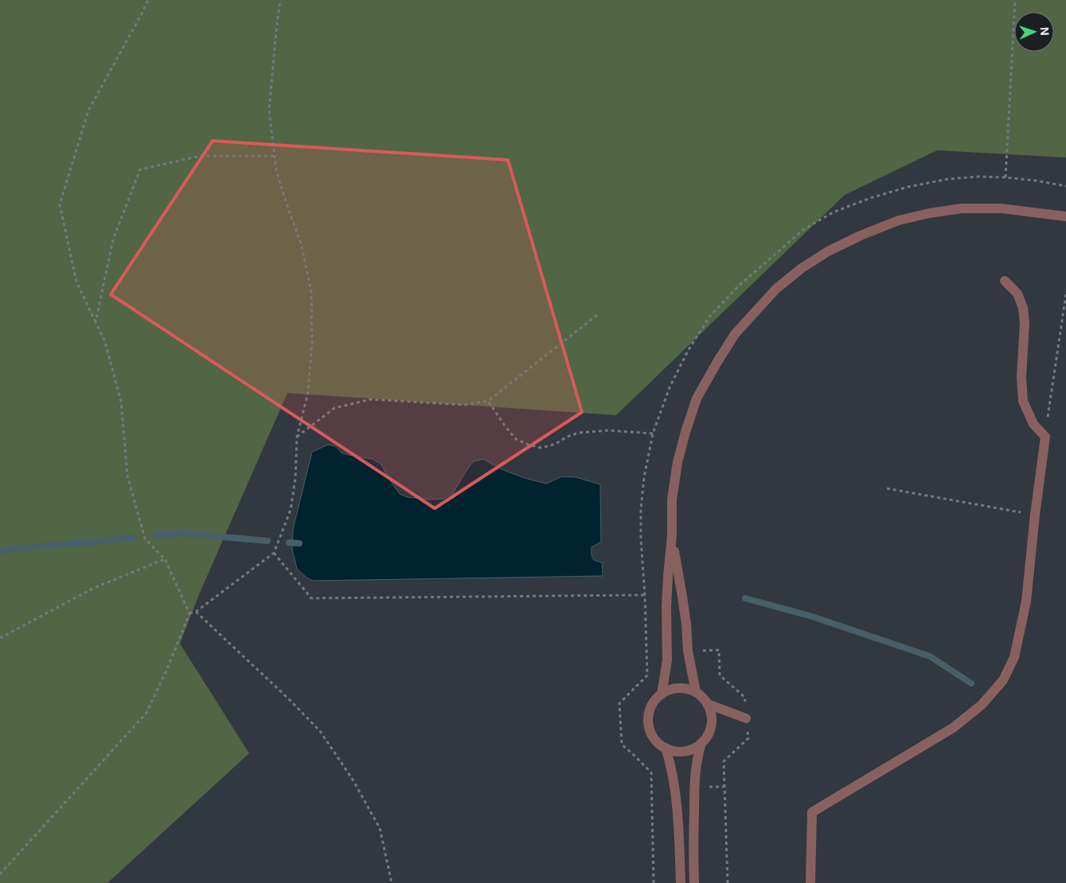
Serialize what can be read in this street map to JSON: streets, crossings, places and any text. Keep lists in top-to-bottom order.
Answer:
{
  "north": "right"
}
